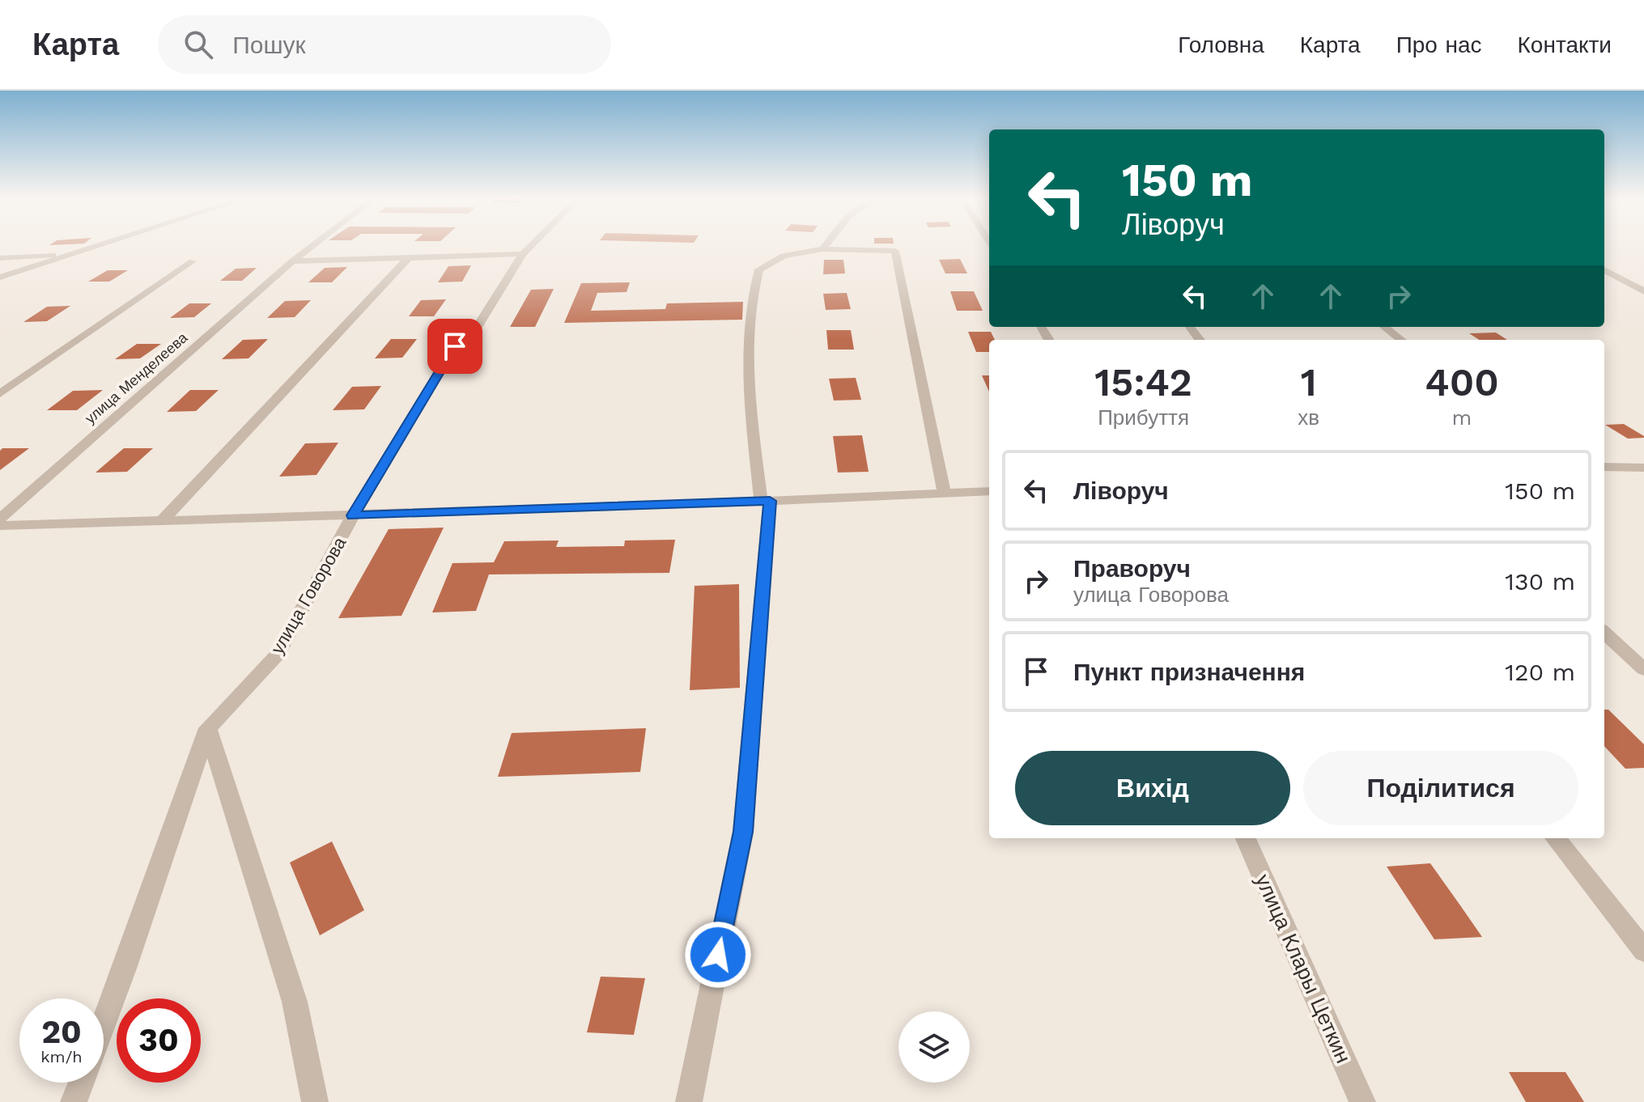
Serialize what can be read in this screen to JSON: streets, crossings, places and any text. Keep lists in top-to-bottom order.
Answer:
{
  "streets": {
    "street": ["улица Менделеева", "улица Говорова", "улица Клары Цеткин"]
  },
  "page": {
    "header": "Карта",
    "search": "Пошук",
    "nav": [
      "Головна",
      "Карта",
      "Про нас",
      "Контакти"
    ],
    "turn": ["150 m", "Ліворуч"],
    "eta": [
      "15:42",
      "Прибуття",
      "1",
      "хв",
      "400",
      "m"
    ],
    "list": [
      {
        "name": "Ліворуч",
        "value": "150 m"
      },
      {
        "name": "Праворуч",
        "note": "улица Говорова",
        "value": "130 m"
      },
      {
        "name": "Пункт призначення",
        "value": "120 m"
      }
    ],
    "buttons": ["Вихід", "Поділитися"],
    "speed": "20 km/h",
    "limit": "30"
  }
}
